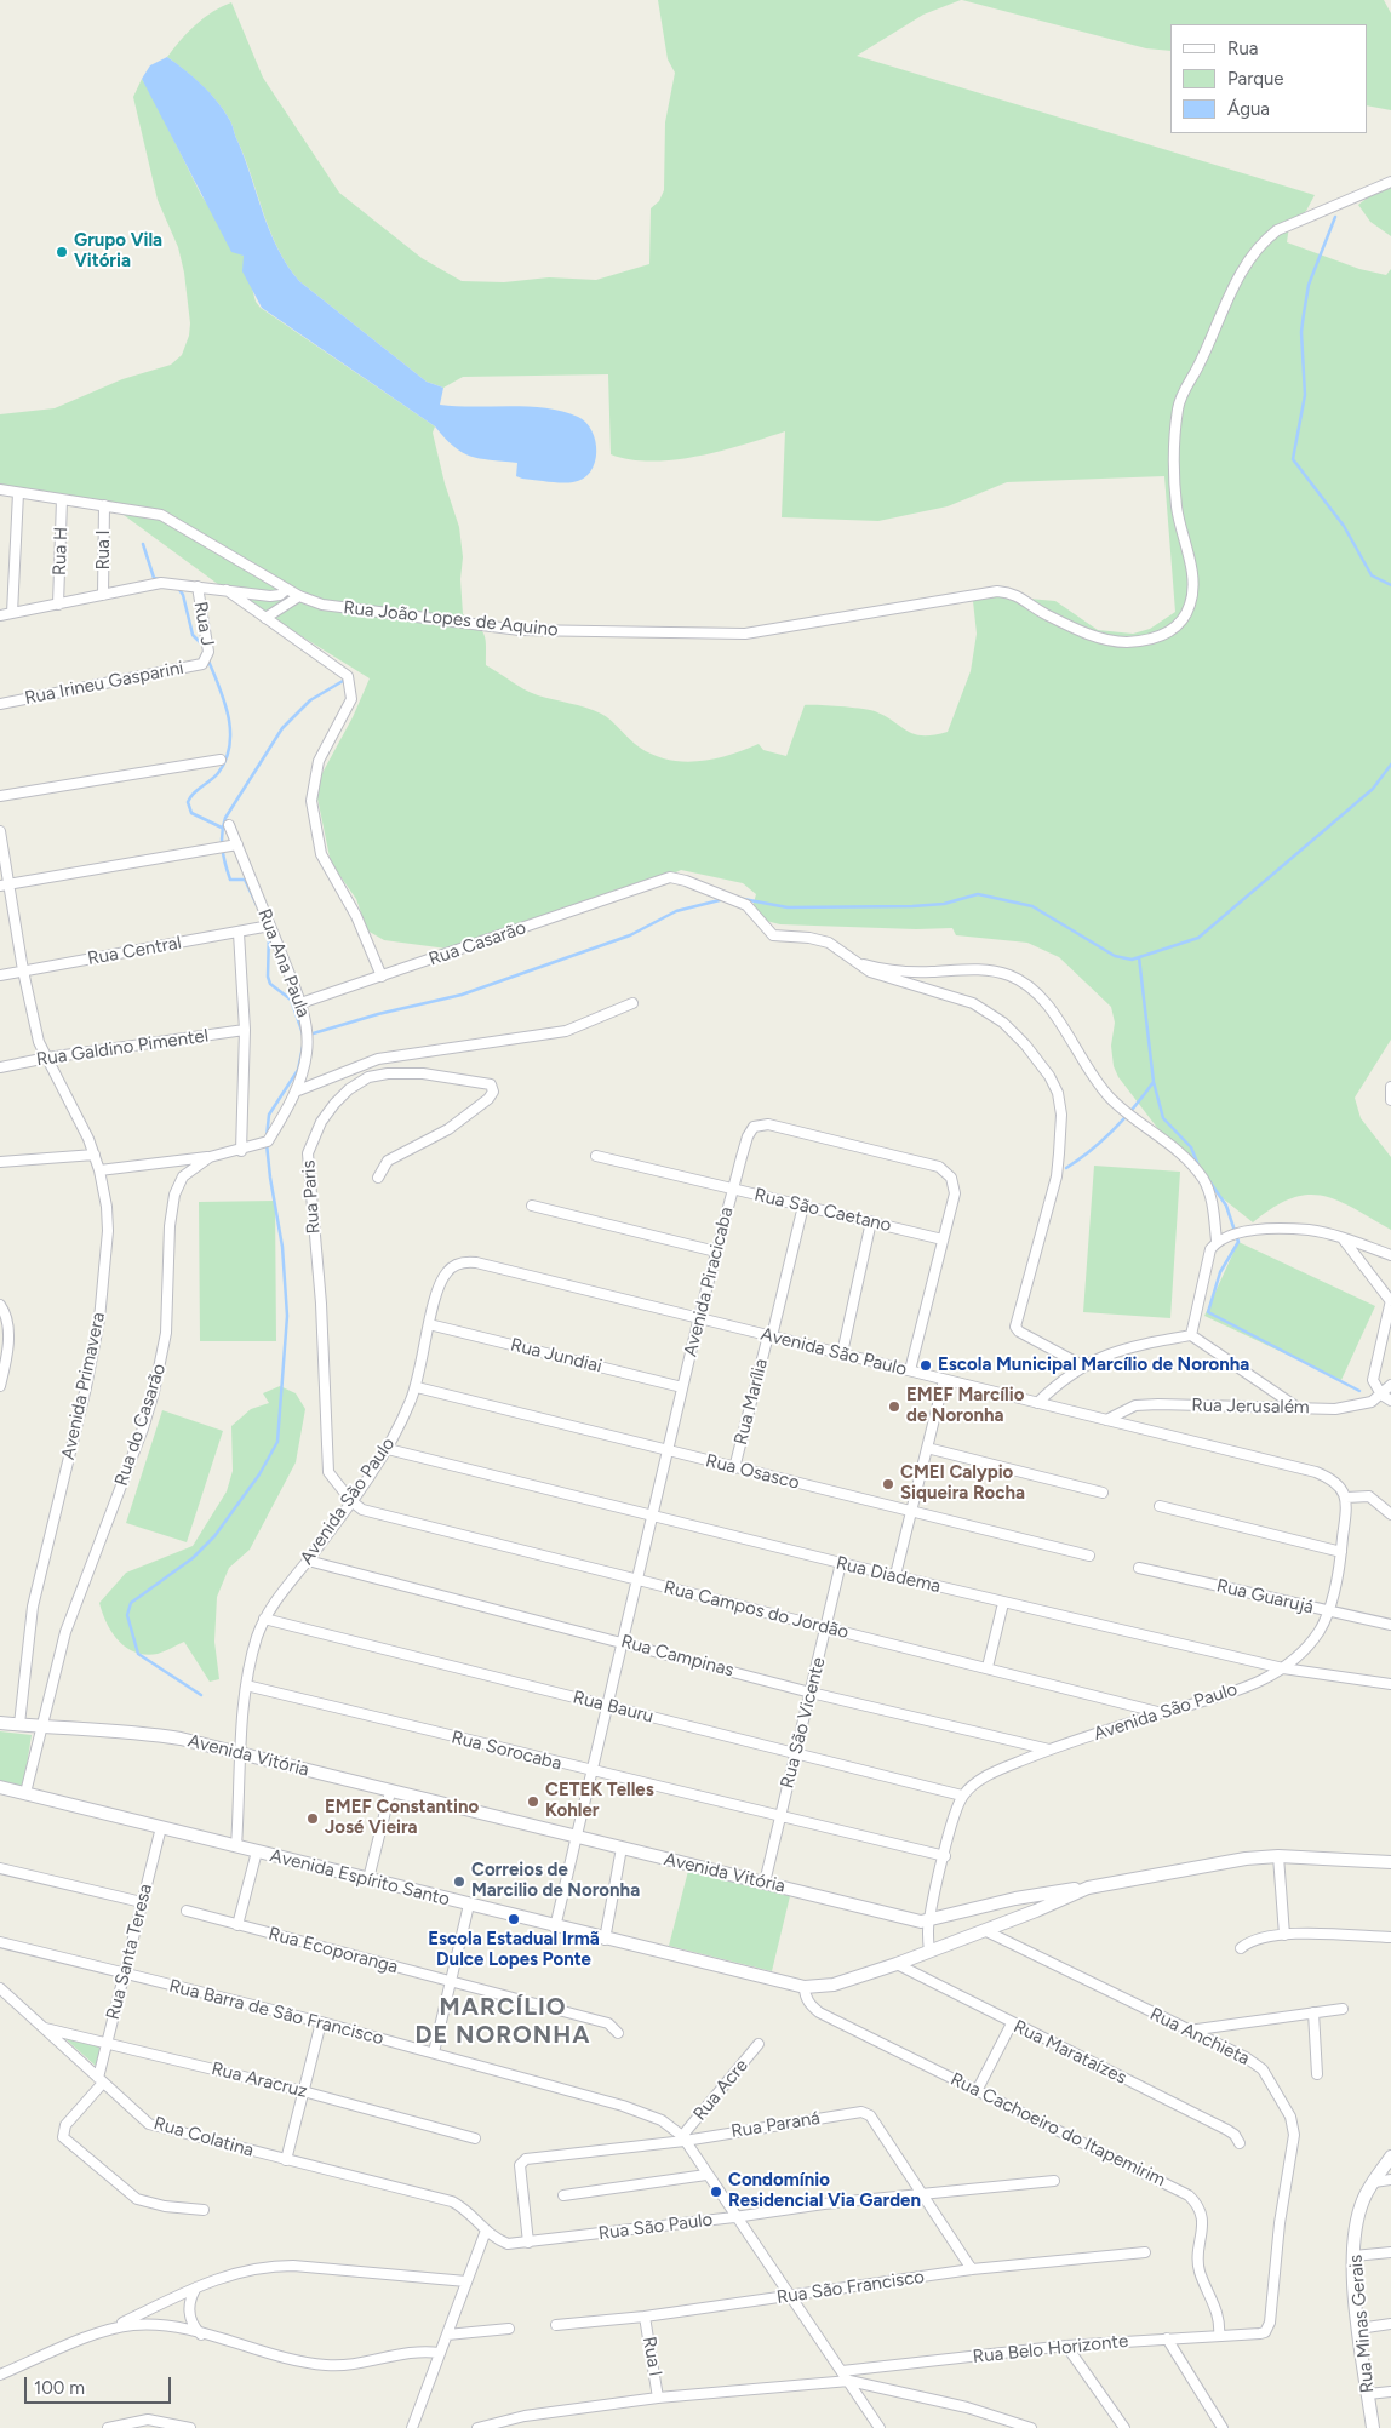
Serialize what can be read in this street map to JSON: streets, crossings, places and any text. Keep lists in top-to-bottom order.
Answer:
{
  "streets": {
    "street": [
      "Rua I",
      "Rua H",
      "Rua João Lopes de Aquino",
      "Rua J",
      "Rua Irineu Gasparini",
      "Rua Casarão",
      "Rua Central",
      "Rua Ana Paula",
      "Rua Galdino Pimentel",
      "Rua Paris",
      "Rua São Caetano",
      "Avenida Piracicaba",
      "Avenida São Paulo",
      "Rua Jundiai",
      "Avenida Primavera",
      "Rua Marília",
      "Rua Jerusalém",
      "Rua do Casarão",
      "Rua Osasco",
      "Rua Diadema",
      "Rua Guarujá",
      "Rua Campos do Jordão",
      "Rua Campinas",
      "Rua Bauru",
      "Rua São Vicente",
      "Rua Sorocaba",
      "Avenida Vitória",
      "Avenida Espírito Santo",
      "Rua Ecoporanga",
      "Rua Santa Teresa",
      "Rua Barra de São Francisco",
      "Rua Anchieta",
      "Rua Marataízes",
      "Rua Aracruz",
      "Rua Acre",
      "Rua Paraná",
      "Rua Cachoeiro do Itapemirim",
      "Rua Colatina",
      "Rua São Paulo",
      "Rua São Francisco",
      "Rua Minas Gerais",
      "Rua Belo Horizonte"
    ]
  },
  "crossings": [
    ["Rua I", "Rua João Lopes de Aquino"],
    ["Rua I", "Rua São Francisco"],
    ["Rua H", "Rua João Lopes de Aquino"],
    ["Rua J", "Rua Irineu Gasparini"],
    ["Rua Casarão", "Rua Ana Paula"],
    ["Rua Central", "Rua Ana Paula"],
    ["Rua Central", "Avenida Primavera"],
    ["Rua Ana Paula", "Rua do Casarão"],
    ["Rua Galdino Pimentel", "Avenida Primavera"],
    ["Rua Paris", "Avenida São Paulo"],
    ["Rua Paris", "Rua Campos do Jordão"],
    ["Rua São Caetano", "Avenida Piracicaba"],
    ["Rua São Caetano", "Rua Marília"],
    ["Avenida Piracicaba", "Avenida São Paulo"],
    ["Avenida Piracicaba", "Rua Jundiai"],
    ["Avenida Piracicaba", "Rua Osasco"],
    ["Avenida Piracicaba", "Rua Diadema"],
    ["Avenida Piracicaba", "Rua Campos do Jordão"],
    ["Avenida Piracicaba", "Rua Campinas"],
    ["Avenida Piracicaba", "Rua Bauru"],
    ["Avenida Piracicaba", "Rua Sorocaba"],
    ["Avenida Piracicaba", "Avenida Vitória"],
    ["Avenida Piracicaba", "Avenida Espírito Santo"],
    ["Avenida São Paulo", "Rua Jundiai"],
    ["Avenida São Paulo", "Rua Marília"],
    ["Avenida São Paulo", "Rua Jerusalém"],
    ["Avenida São Paulo", "Rua Osasco"],
    ["Avenida São Paulo", "Rua Diadema"],
    ["Avenida São Paulo", "Rua Guarujá"],
    ["Avenida São Paulo", "Rua Campos do Jordão"],
    ["Avenida São Paulo", "Rua Campinas"],
    ["Avenida São Paulo", "Rua Bauru"],
    ["Avenida São Paulo", "Rua Sorocaba"],
    ["Avenida São Paulo", "Avenida Vitória"],
    ["Avenida São Paulo", "Avenida Espírito Santo"],
    ["Avenida Primavera", "Avenida Vitória"],
    ["Rua Marília", "Rua Osasco"],
    ["Rua do Casarão", "Avenida Vitória"],
    ["Rua Diadema", "Rua São Vicente"],
    ["Rua Campos do Jordão", "Rua São Vicente"],
    ["Rua Campinas", "Rua São Vicente"],
    ["Rua Bauru", "Rua São Vicente"],
    ["Rua São Vicente", "Rua Sorocaba"],
    ["Rua São Vicente", "Avenida Vitória"],
    ["Avenida Vitória", "Avenida Espírito Santo"],
    ["Avenida Espírito Santo", "Rua Santa Teresa"],
    ["Avenida Espírito Santo", "Rua Anchieta"],
    ["Avenida Espírito Santo", "Rua Marataízes"],
    ["Avenida Espírito Santo", "Rua Cachoeiro do Itapemirim"],
    ["Rua Santa Teresa", "Rua Barra de São Francisco"],
    ["Rua Santa Teresa", "Rua Aracruz"],
    ["Rua Santa Teresa", "Rua Colatina"],
    ["Rua Barra de São Francisco", "Rua Acre"],
    ["Rua Barra de São Francisco", "Rua Paraná"],
    ["Rua Anchieta", "Rua Belo Horizonte"],
    ["Rua Aracruz", "Rua Colatina"],
    ["Rua Acre", "Rua Paraná"],
    ["Rua Paraná", "Rua São Paulo"],
    ["Rua Cachoeiro do Itapemirim", "Rua Belo Horizonte"],
    ["Rua Colatina", "Rua São Paulo"]
  ],
  "districts": ["MARCÍLIO DE NORONHA"],
  "places": [
    "Grupo Vila Vitória",
    "Escola Municipal Marcílio de Noronha",
    "EMEF Marcílio de Noronha",
    "CMEI Calypio Siqueira Rocha",
    "CETEK Telles Kohler",
    "EMEF Constantino José Vieira",
    "Correios de Marcilio de Noronha",
    "Escola Estadual Irmã Dulce Lopes Ponte",
    "Condomínio Residencial Via Garden"
  ],
  "legend": ["Rua", "Parque", "Água"],
  "scale_bar": "100 m"
}
